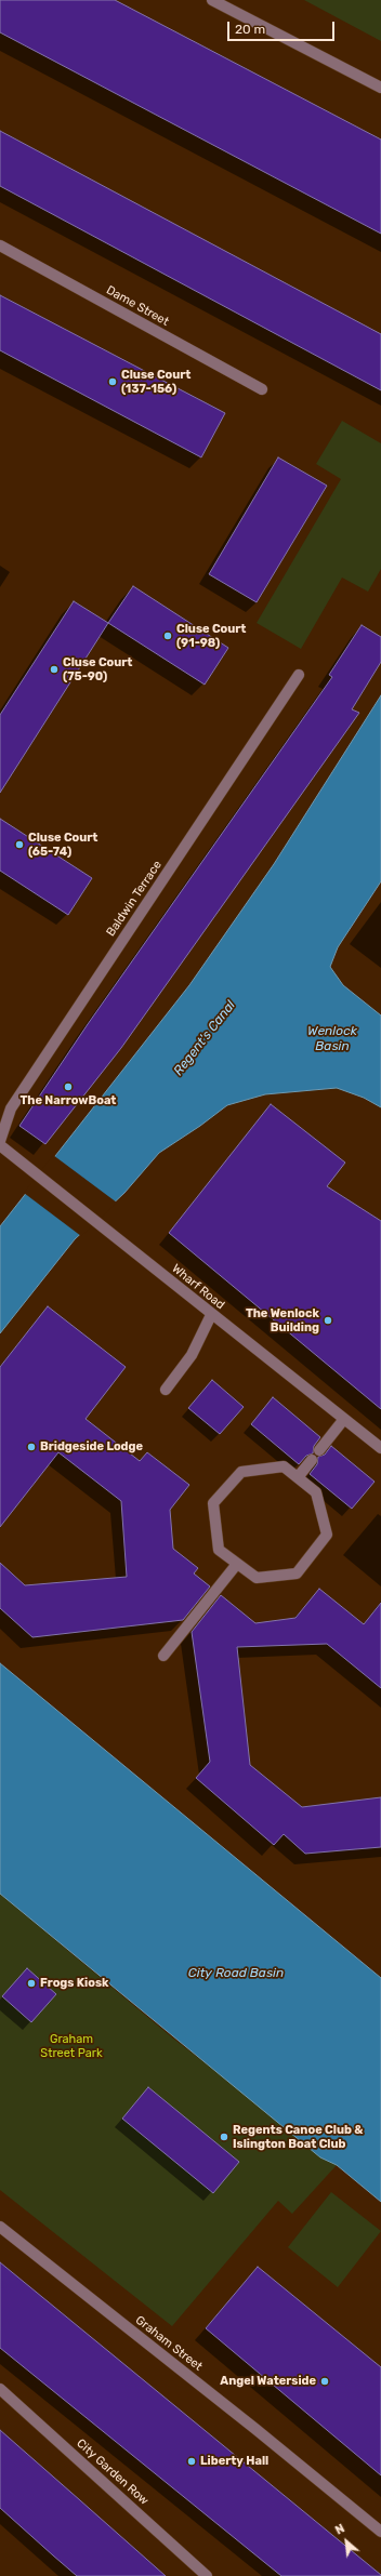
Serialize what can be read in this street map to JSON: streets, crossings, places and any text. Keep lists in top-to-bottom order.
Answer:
{
  "streets": {
    "street": [
      "Dame Street",
      "Baldwin Terrace",
      "Wharf Road",
      "Graham Street",
      "City Garden Row"
    ]
  },
  "water": ["Wenlock Basin", "Regent's Canal", "City Road Basin"],
  "parks": ["Graham Street Park"],
  "places": [
    "Cluse Court (137-156)",
    "Cluse Court (91-98)",
    "Cluse Court (75-90)",
    "Cluse Court (65-74)",
    "The NarrowBoat",
    "The Wenlock Building",
    "Bridgeside Lodge",
    "Frogs Kiosk",
    "Regents Canoe Club & Islington Boat Club",
    "Angel Waterside",
    "Liberty Hall"
  ],
  "scale_bar": "20 m",
  "north": "top left"
}
